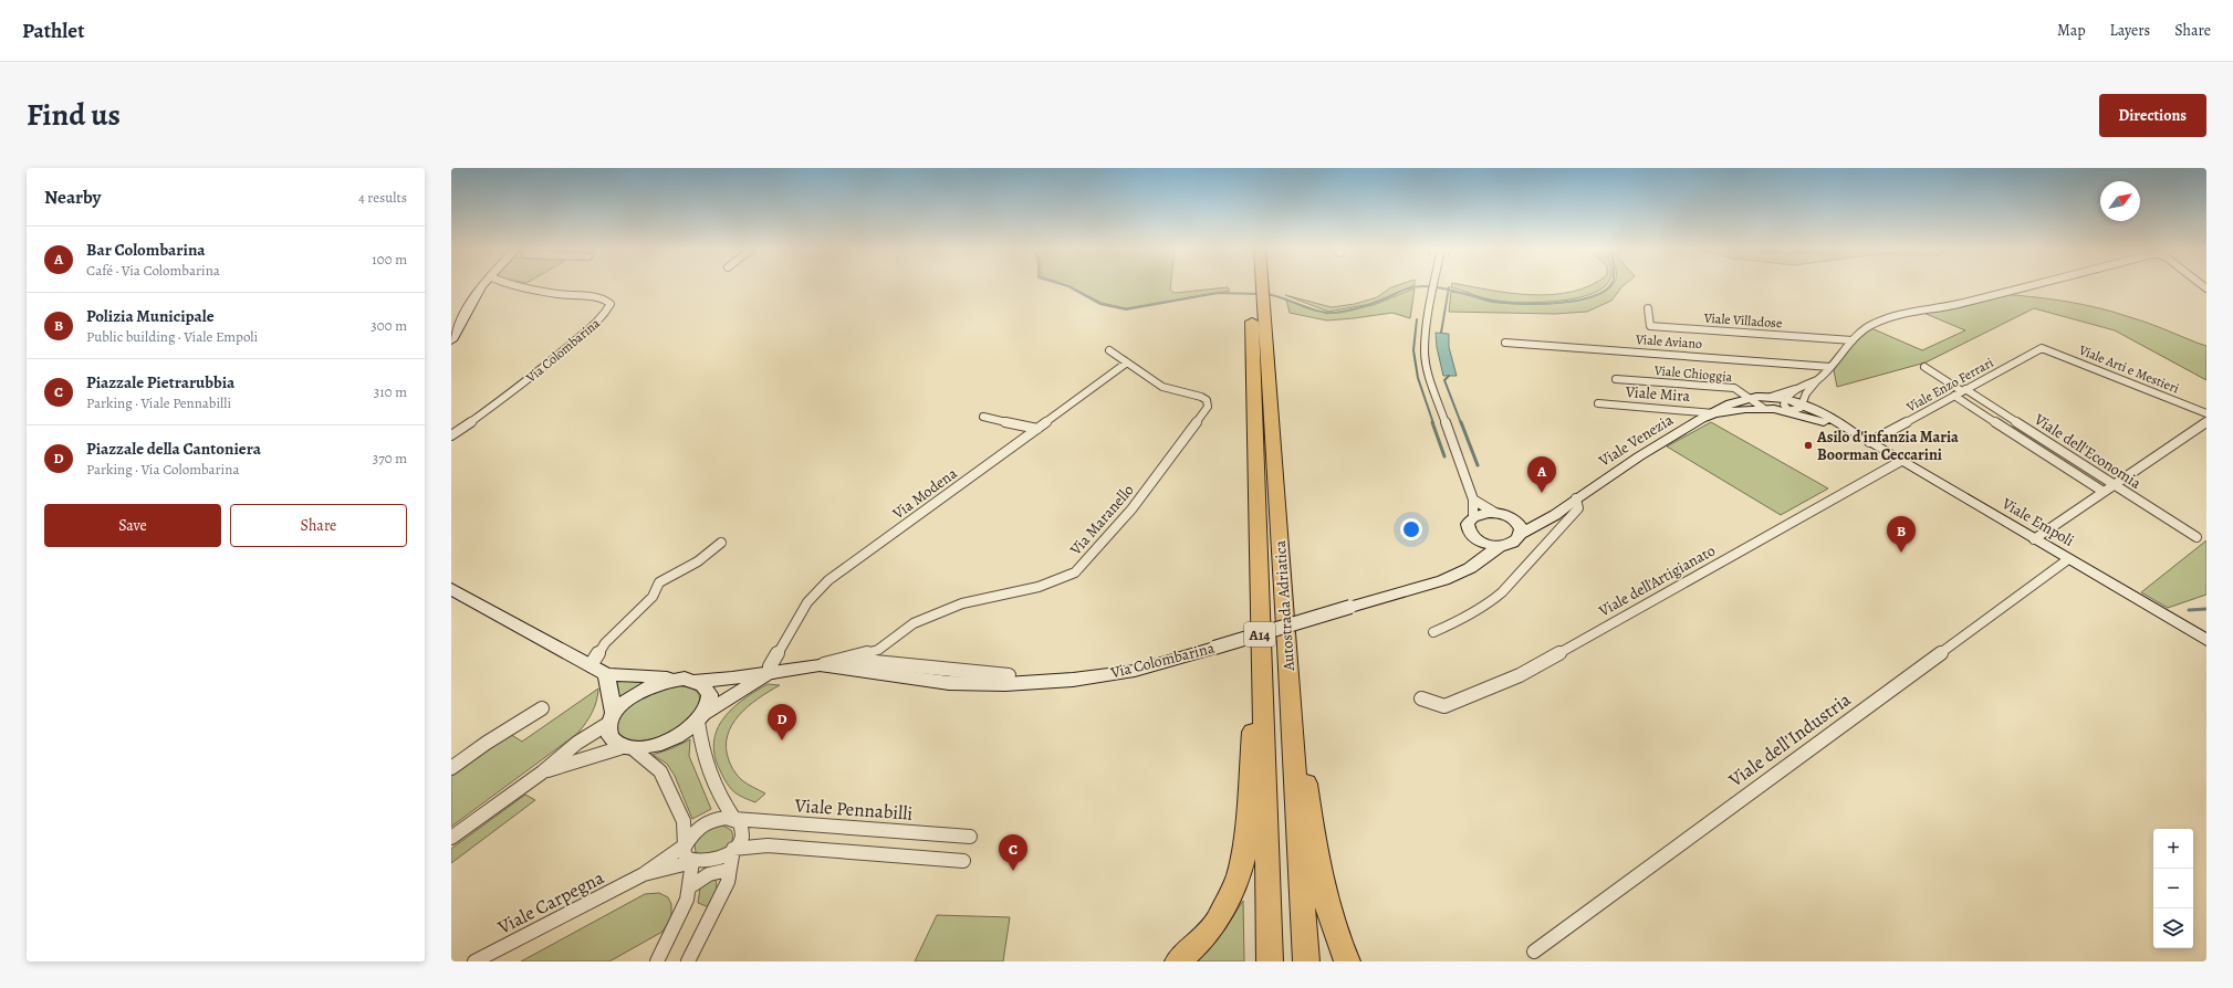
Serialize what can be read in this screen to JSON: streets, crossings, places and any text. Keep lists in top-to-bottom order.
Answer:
{
  "streets": {
    "highway": ["Autostrada Adriatica", "A14"],
    "street": [
      "Viale Villadose",
      "Viale Aviano",
      "Via Colombarina",
      "Viale Arti e Mestieri",
      "Viale Chioggia",
      "Viale Enzo Ferrari",
      "Viale Mira",
      "Viale Venezia",
      "Viale dell'Economia",
      "Via Modena",
      "Via Maranello",
      "Viale Empoli",
      "Viale dell'Artigianato",
      "Viale dell'Industria",
      "Viale Pennabilli",
      "Viale Carpegna"
    ]
  },
  "crossings": [
    ["Viale Villadose", "Viale Venezia"],
    ["Viale Aviano", "Viale Venezia"],
    ["Via Colombarina", "Via Modena"],
    ["Via Colombarina", "Via Maranello"],
    ["Viale Arti e Mestieri", "Viale Enzo Ferrari"],
    ["Viale Chioggia", "Viale Venezia"],
    ["Viale Enzo Ferrari", "Viale dell'Economia"],
    ["Viale Enzo Ferrari", "Viale Empoli"],
    ["Viale Mira", "Viale Venezia"],
    ["Viale Venezia", "Viale Empoli"],
    ["Via Modena", "Via Maranello"],
    ["Viale Empoli", "Viale dell'Artigianato"],
    ["Viale Empoli", "Viale dell'Industria"],
    ["Viale Pennabilli", "Viale Carpegna"]
  ],
  "places": ["Asilo d'infanzia Maria Boorman Ceccarini"],
  "north": "top right",
  "page": {
    "header": "Pathlet",
    "nav": ["Map", "Layers", "Share"],
    "title": "Find us",
    "buttons": [
      "Directions",
      ["Save", "Share"]
    ],
    "heading": ["Nearby", "4 results"],
    "list": [
      {
        "mark": "A",
        "name": "Bar Colombarina",
        "note": "Café · Via Colombarina",
        "value": "100 m"
      },
      {
        "mark": "B",
        "name": "Polizia Municipale",
        "note": "Public building · Viale Empoli",
        "value": "300 m"
      },
      {
        "mark": "C",
        "name": "Piazzale Pietrarubbia",
        "note": "Parking · Viale Pennabilli",
        "value": "310 m"
      },
      {
        "mark": "D",
        "name": "Piazzale della Cantoniera",
        "note": "Parking · Via Colombarina",
        "value": "370 m"
      }
    ],
    "pins": [
      "A",
      "B",
      "D",
      "C"
    ],
    "map_buttons": ["+", "−"]
  }
}
